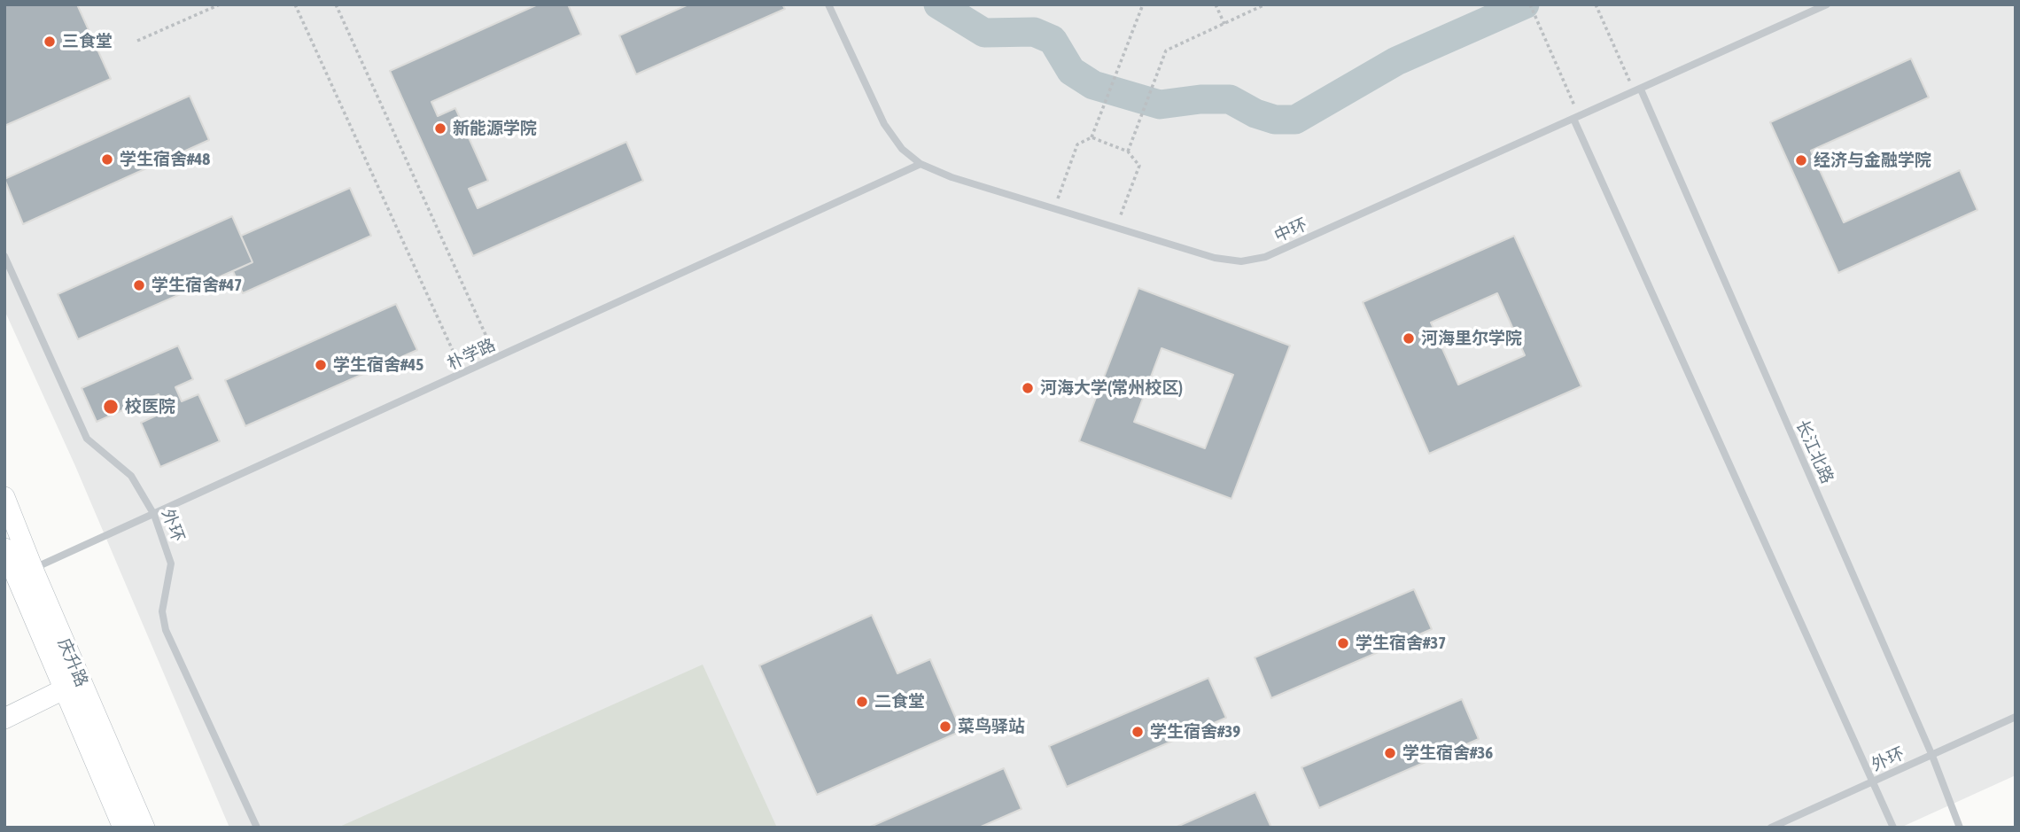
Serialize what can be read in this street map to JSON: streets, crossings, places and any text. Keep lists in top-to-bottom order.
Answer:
{
  "streets": {
    "main road": ["庆升路"],
    "lane": [
      "中环",
      "朴学路",
      "长江北路",
      "外环"
    ]
  },
  "crossings": [
    ["中环", "朴学路"],
    ["中环", "长江北路"],
    ["朴学路", "外环"],
    ["朴学路", "庆升路"],
    ["长江北路", "外环"]
  ],
  "places": [
    "三食堂",
    "新能源学院",
    "学生宿舍#48",
    "经济与金融学院",
    "学生宿舍#47",
    "河海里尔学院",
    "学生宿舍#45",
    "河海大学(常州校区)",
    "校医院",
    "学生宿舍#37",
    "二食堂",
    "菜鸟驿站",
    "学生宿舍#39",
    "学生宿舍#36"
  ]
}
